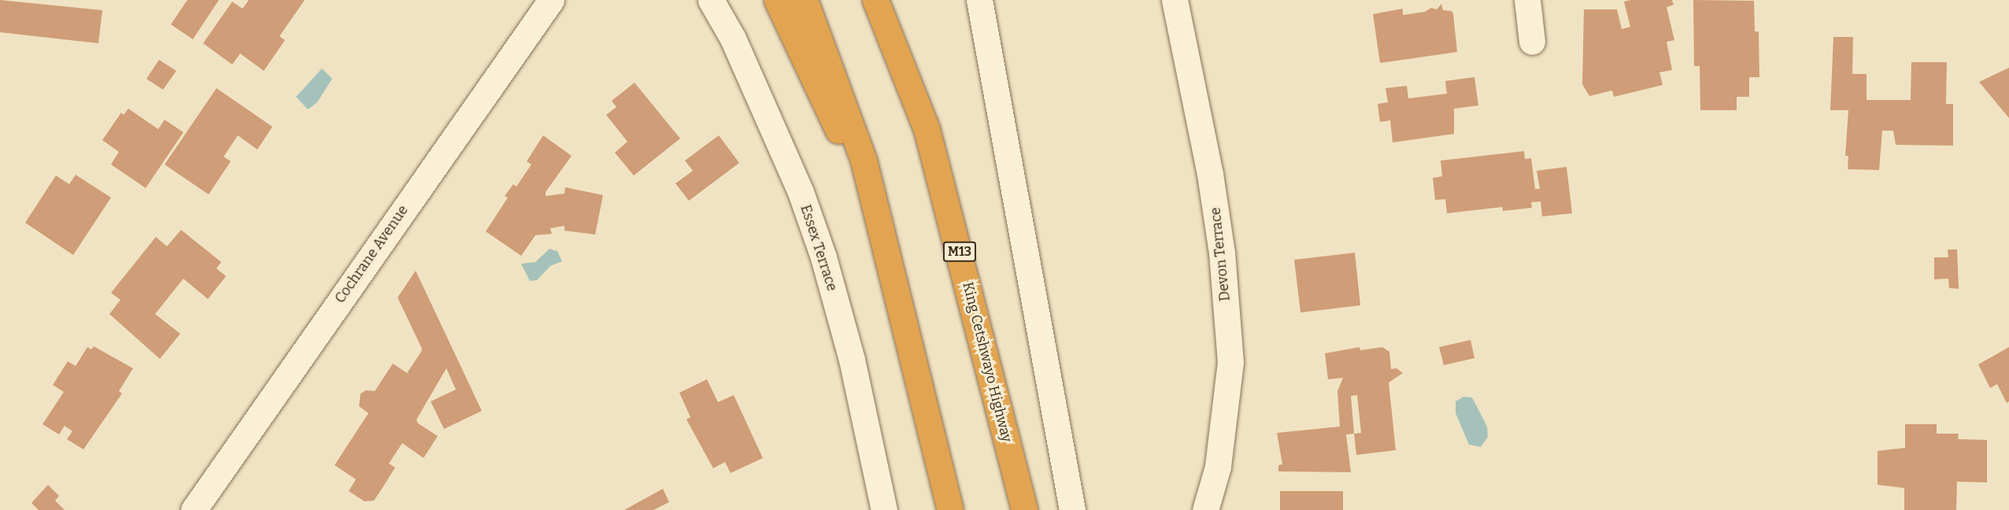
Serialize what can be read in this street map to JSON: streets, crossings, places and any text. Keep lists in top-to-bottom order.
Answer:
{
  "streets": {
    "highway": ["M13", "King Cetshwayo Highway"],
    "street": ["Essex Terrace", "Cochrane Avenue", "Devon Terrace"]
  }
}
